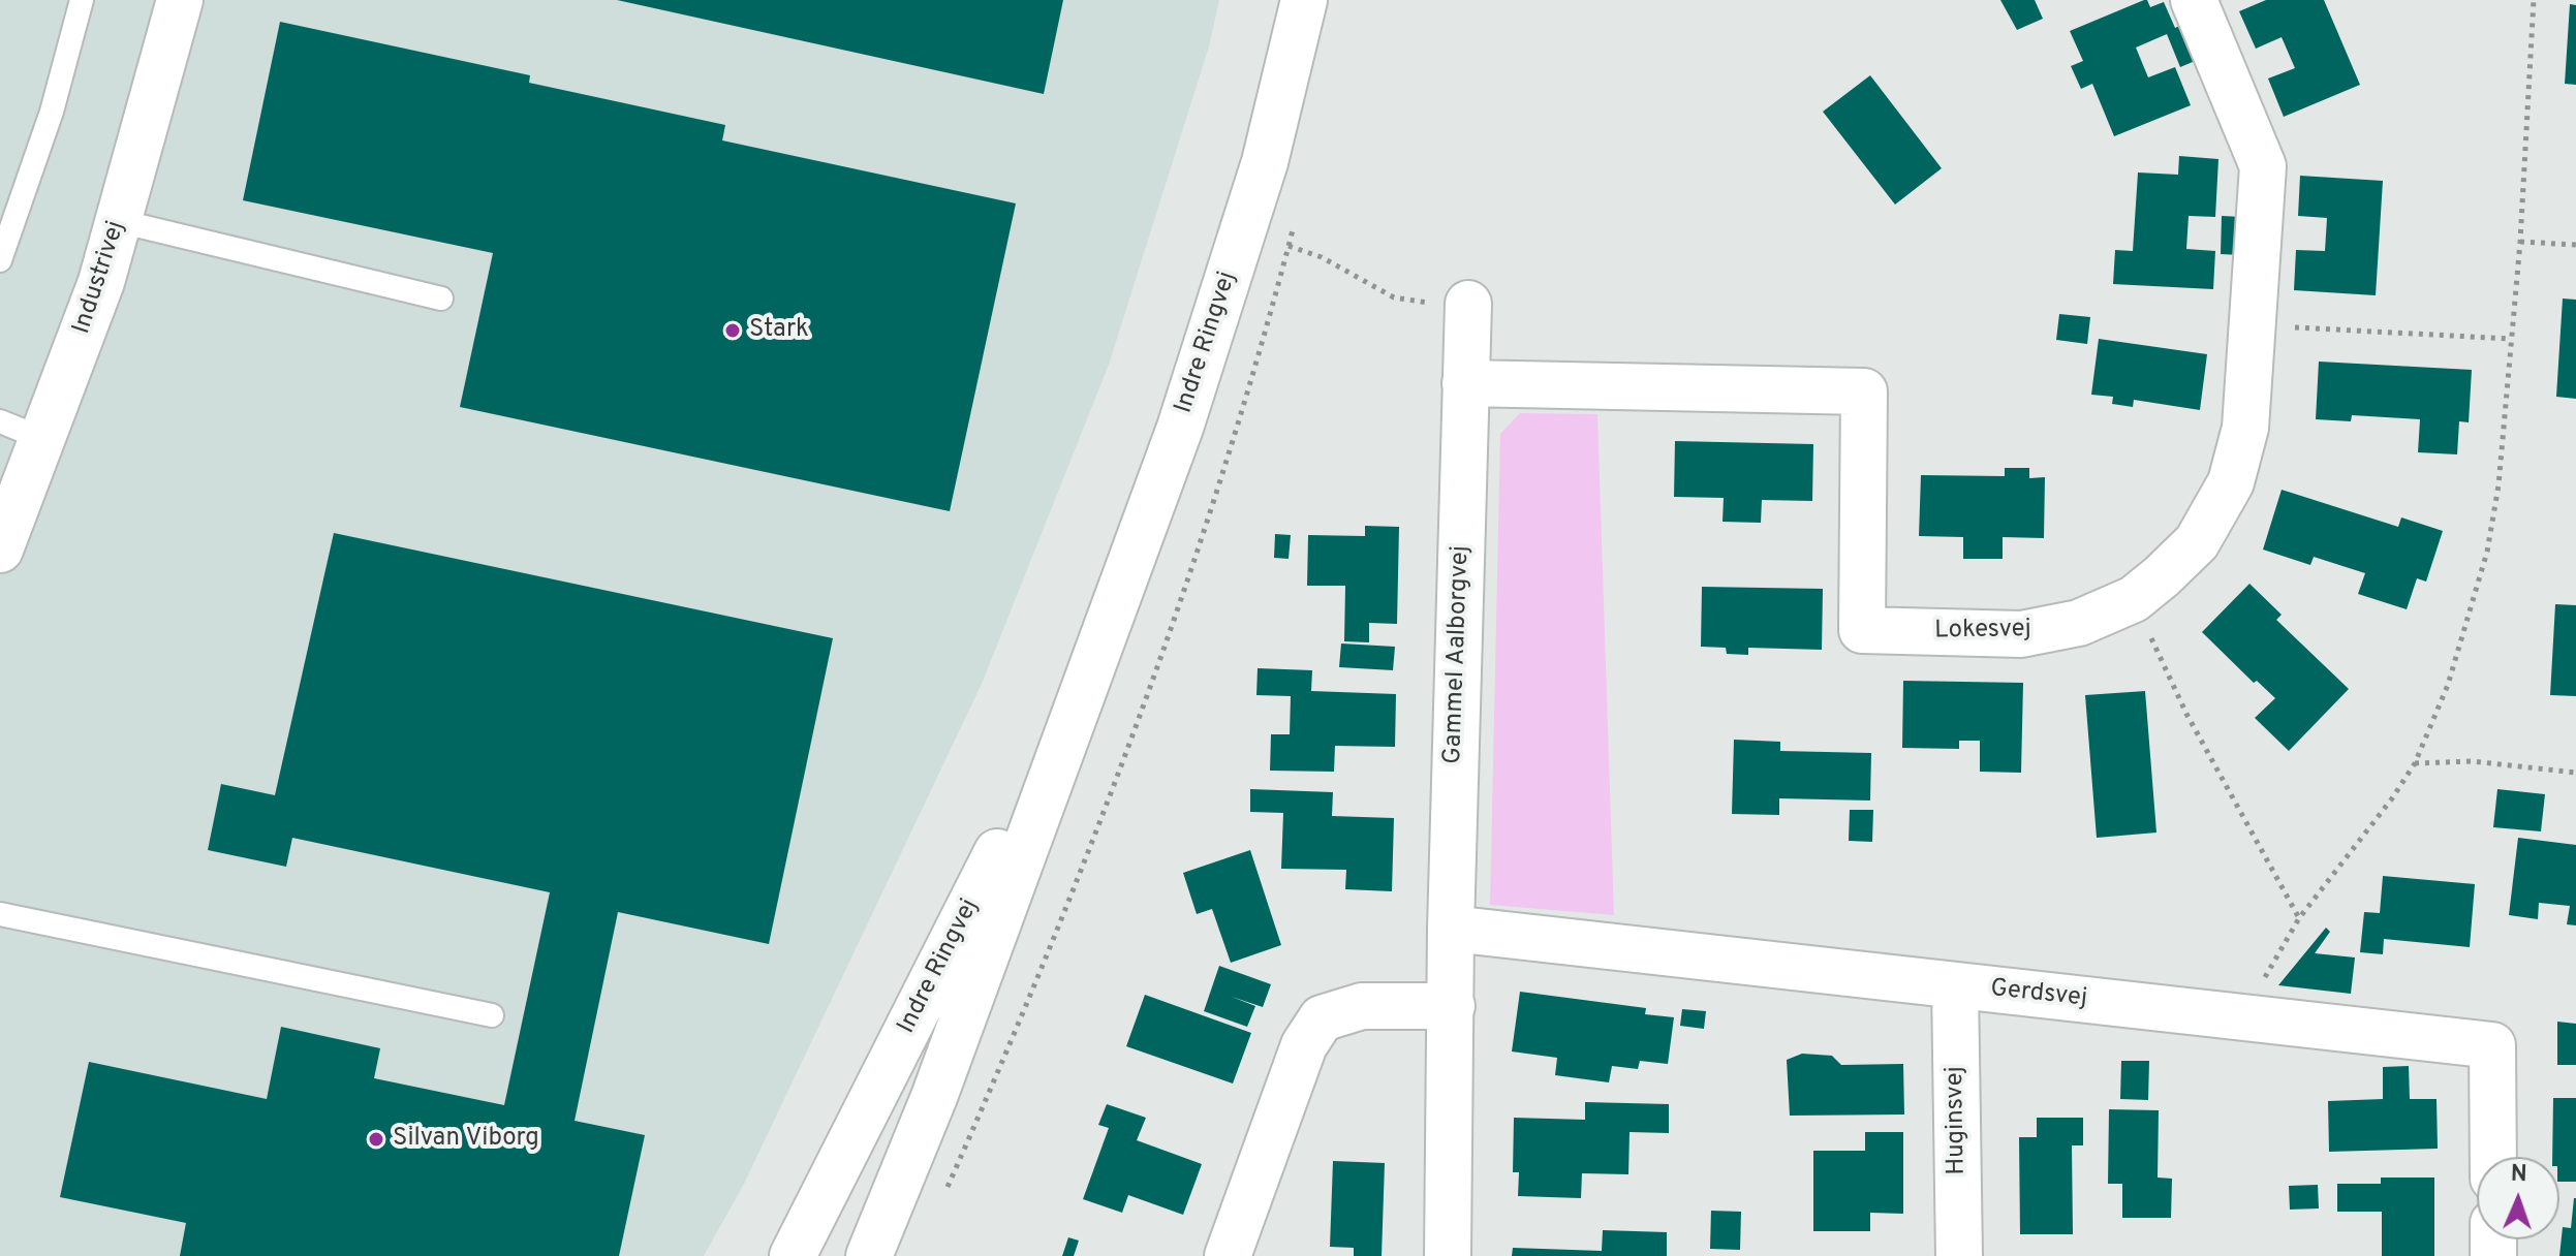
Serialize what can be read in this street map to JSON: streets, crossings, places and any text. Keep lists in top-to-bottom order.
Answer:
{
  "streets": {
    "street": [
      "Industrivej",
      "Indre Ringvej",
      "Lokesvej",
      "Gammel Aalborgvej",
      "Gerdsvej",
      "Huginsvej"
    ]
  },
  "crossings": [
    ["Lokesvej", "Gammel Aalborgvej"],
    ["Gammel Aalborgvej", "Gerdsvej"],
    ["Gerdsvej", "Huginsvej"]
  ],
  "places": ["Stark", "Silvan Viborg"],
  "north": "top"
}
